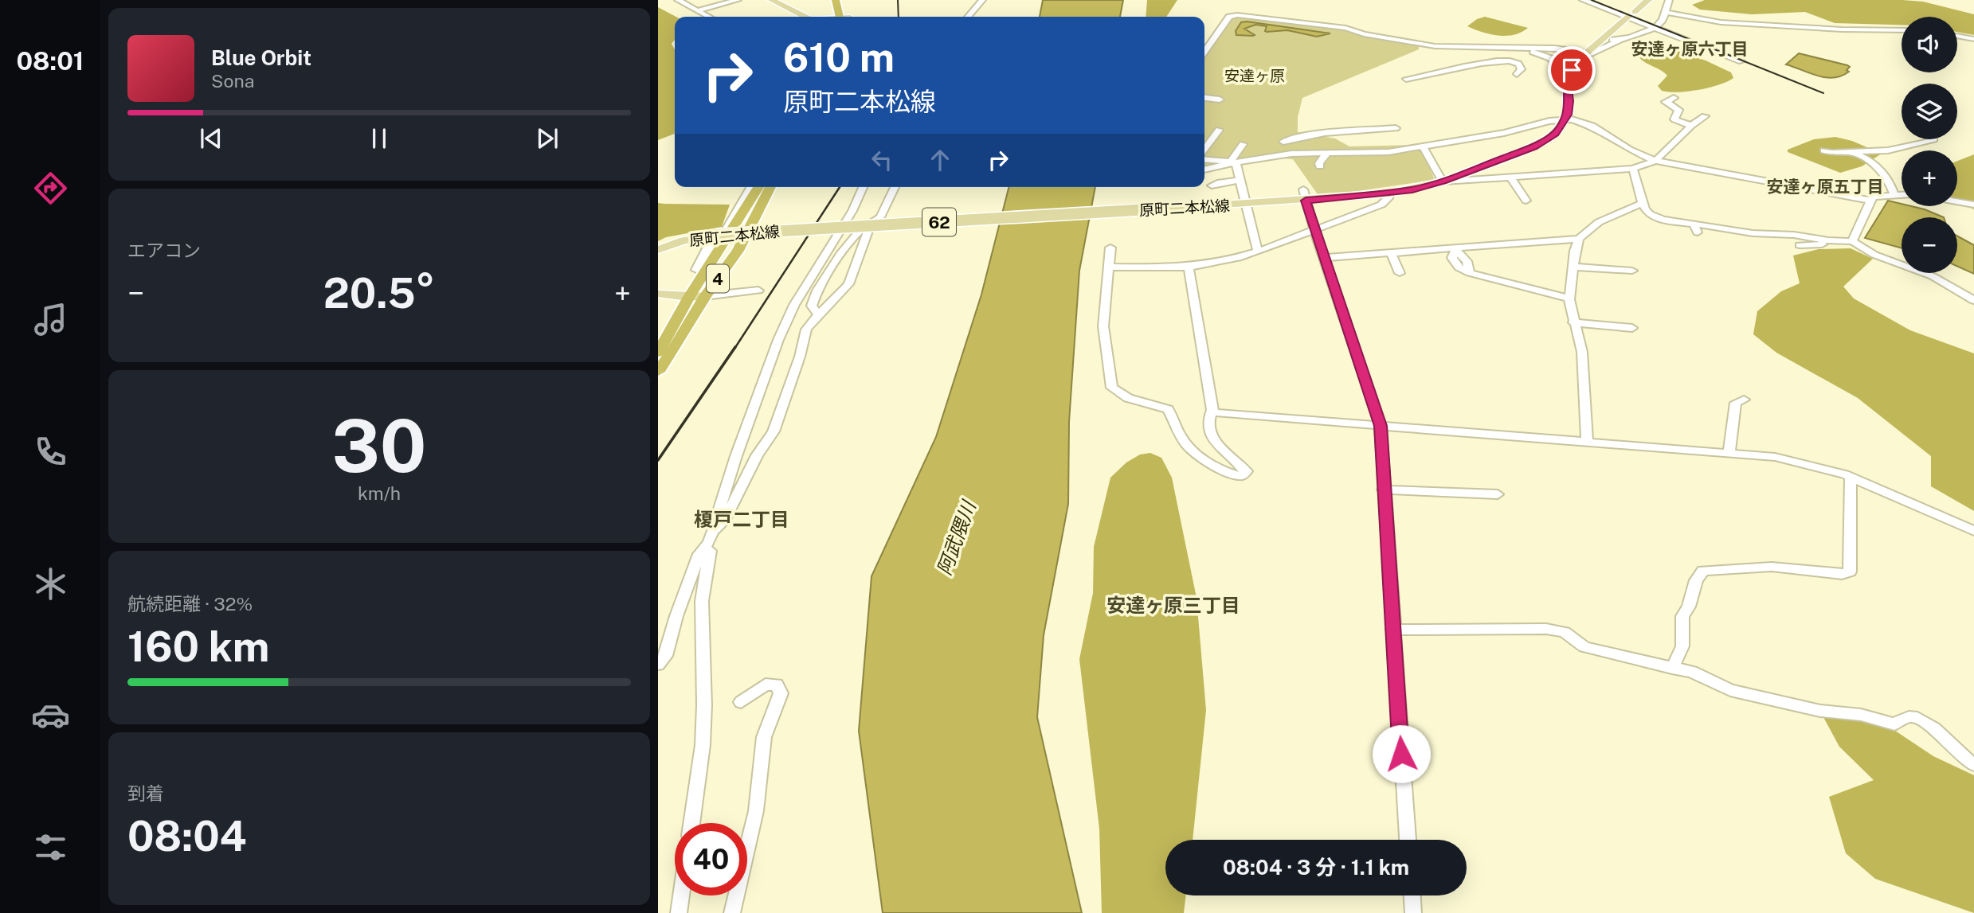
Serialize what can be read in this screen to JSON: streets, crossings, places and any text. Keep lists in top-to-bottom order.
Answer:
{
  "streets": {
    "highway": ["4"],
    "main road": ["原町二本松線", "62"]
  },
  "districts": [
    "安達ヶ原六丁目",
    "安達ヶ原五丁目",
    "榎戸二丁目",
    "安達ヶ原三丁目"
  ],
  "water": ["阿武隈川"],
  "parks": ["安達ヶ原"],
  "page": {
    "tabs": "08:01",
    "map_buttons": ["+", "−"],
    "turn": ["610 m", "原町二本松線"],
    "song": ["Blue Orbit", "Sona"],
    "tile": [
      "エアコン",
      ["30", "km/h"],
      ["航続距離 · 32%", "160 km"],
      ["到着", "08:04"]
    ],
    "heat": ["−", "20.5°", "+"],
    "limit": "40",
    "trip": "08:04 · 3 分 · 1.1 km"
  }
}
